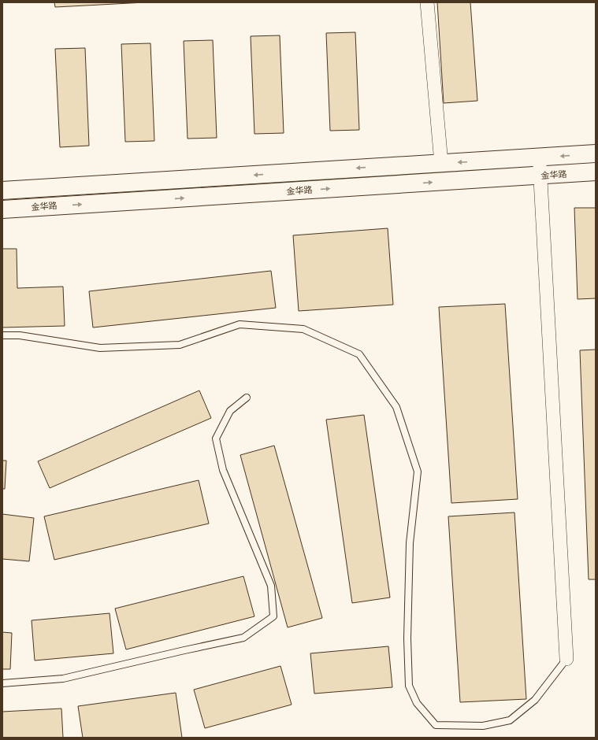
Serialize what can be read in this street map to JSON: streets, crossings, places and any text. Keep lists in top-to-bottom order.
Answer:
{
  "streets": {
    "main road": ["金华路"]
  }
}
